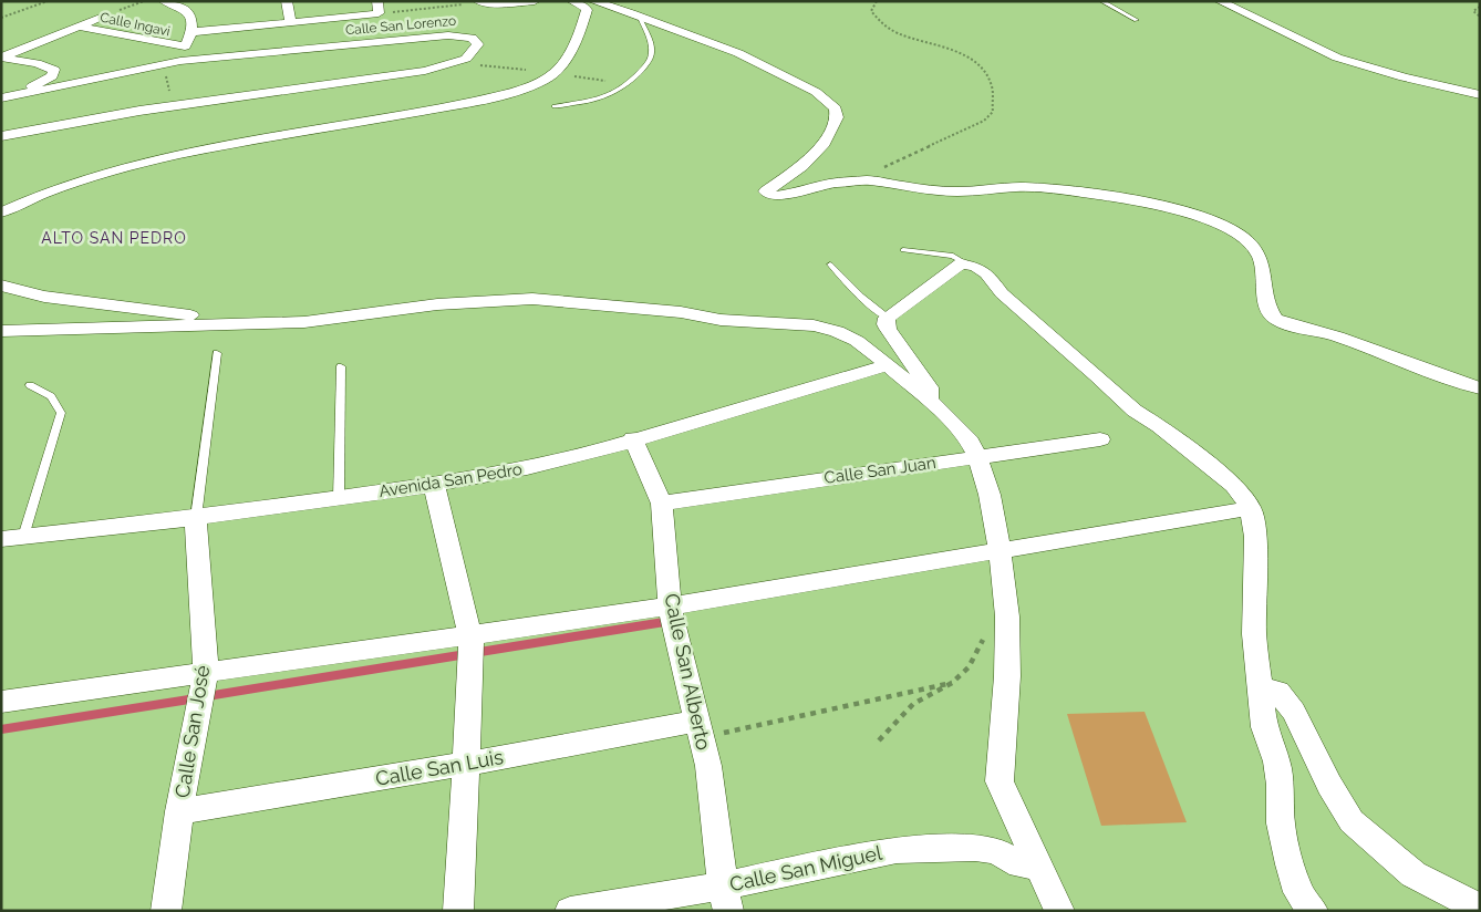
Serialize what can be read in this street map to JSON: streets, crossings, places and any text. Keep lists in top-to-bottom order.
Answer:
{
  "streets": {
    "street": [
      "Calle Ingavi",
      "Calle San Lorenzo",
      "Calle San Juan",
      "Avenida San Pedro",
      "Calle San Alberto",
      "Calle San José",
      "Calle San Luis",
      "Calle San Miguel"
    ]
  },
  "crossings": [
    ["Calle San Juan", "Calle San Alberto"],
    ["Avenida San Pedro", "Calle San Alberto"],
    ["Avenida San Pedro", "Calle San José"],
    ["Calle San Alberto", "Calle San Luis"],
    ["Calle San Alberto", "Calle San Miguel"],
    ["Calle San José", "Calle San Luis"]
  ],
  "districts": ["ALTO SAN PEDRO"]
}
